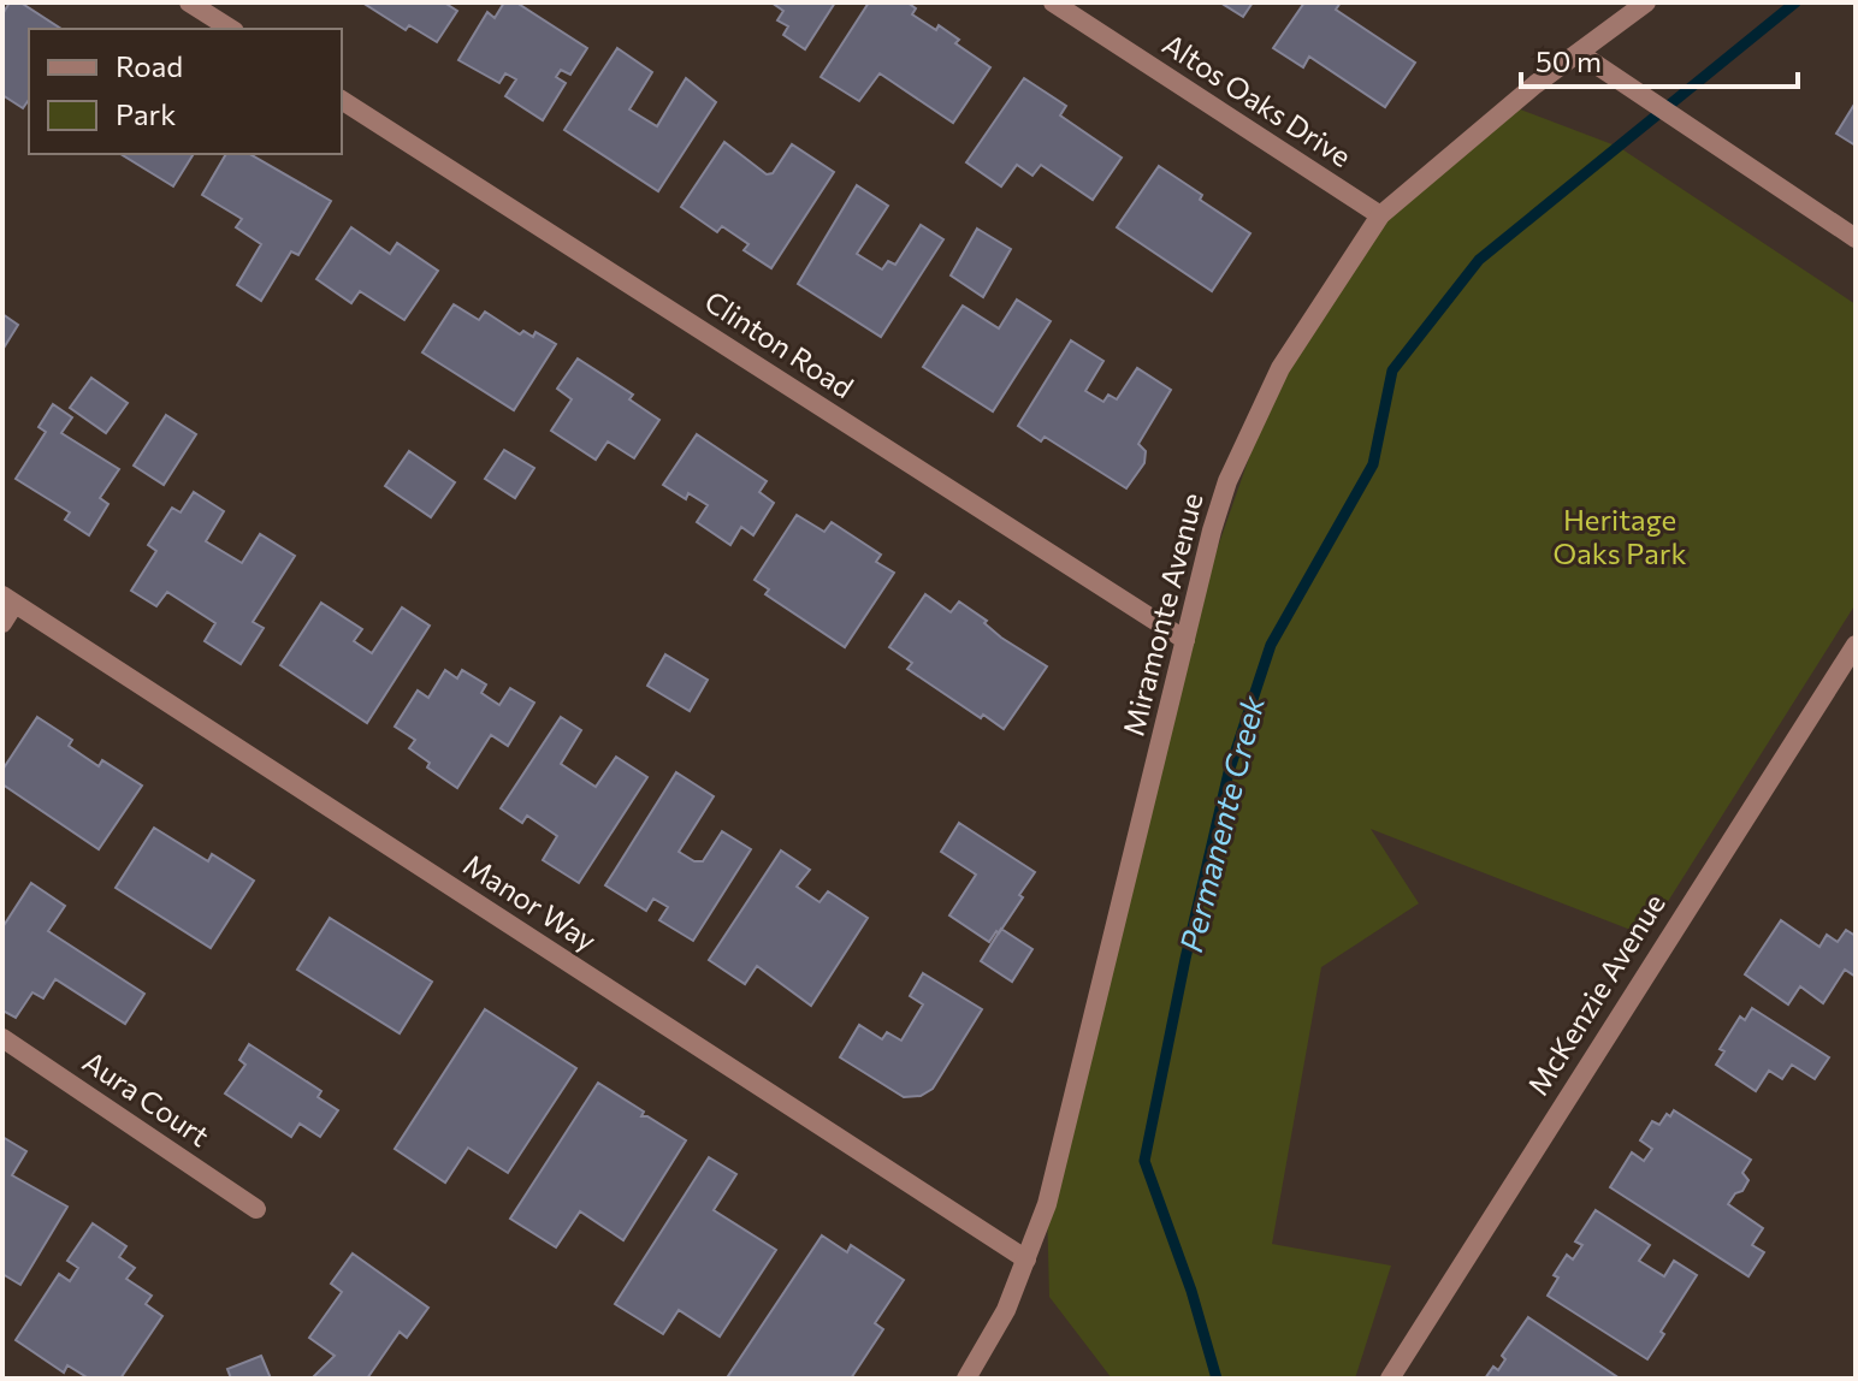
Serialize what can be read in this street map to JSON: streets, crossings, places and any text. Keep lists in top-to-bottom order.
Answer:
{
  "streets": {
    "street": [
      "Altos Oaks Drive",
      "Clinton Road",
      "Miramonte Avenue",
      "Manor Way",
      "McKenzie Avenue",
      "Aura Court"
    ]
  },
  "crossings": [
    ["Altos Oaks Drive", "Miramonte Avenue"],
    ["Clinton Road", "Miramonte Avenue"],
    ["Miramonte Avenue", "Manor Way"]
  ],
  "water": ["Permanente Creek"],
  "parks": ["Heritage Oaks Park"],
  "legend": ["Road", "Park"],
  "scale_bar": "50 m"
}
